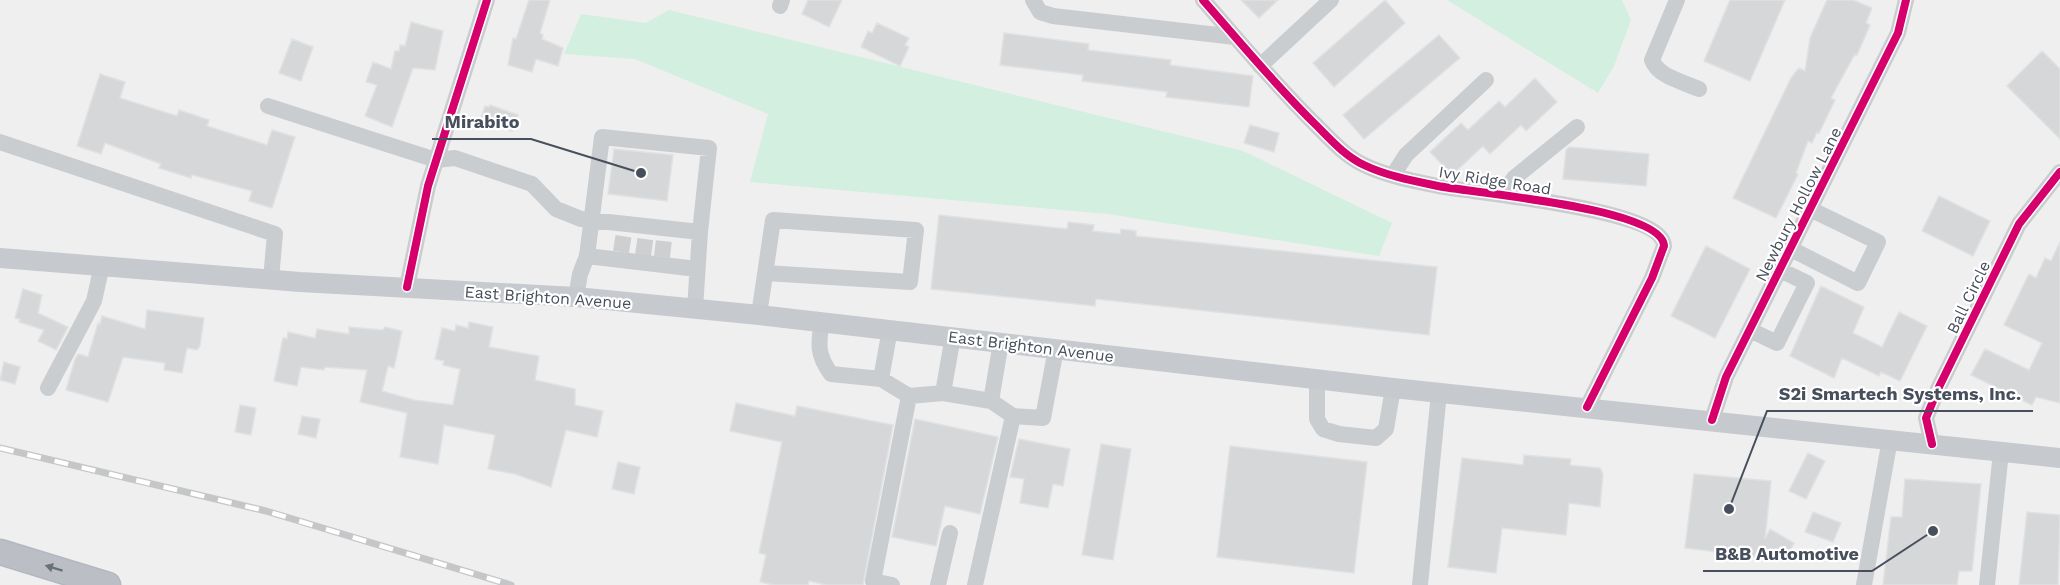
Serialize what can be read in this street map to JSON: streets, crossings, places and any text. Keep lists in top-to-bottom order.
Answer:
{
  "streets": {
    "main road": ["East Brighton Avenue"],
    "street": ["Ivy Ridge Road", "Newbury Hollow Lane", "Ball Circle"]
  },
  "crossings": [
    ["Ivy Ridge Road", "East Brighton Avenue"],
    ["Newbury Hollow Lane", "East Brighton Avenue"],
    ["East Brighton Avenue", "Ball Circle"]
  ],
  "places": ["Mirabito", "S2i Smartech Systems, Inc.", "B&B Automotive"]
}
